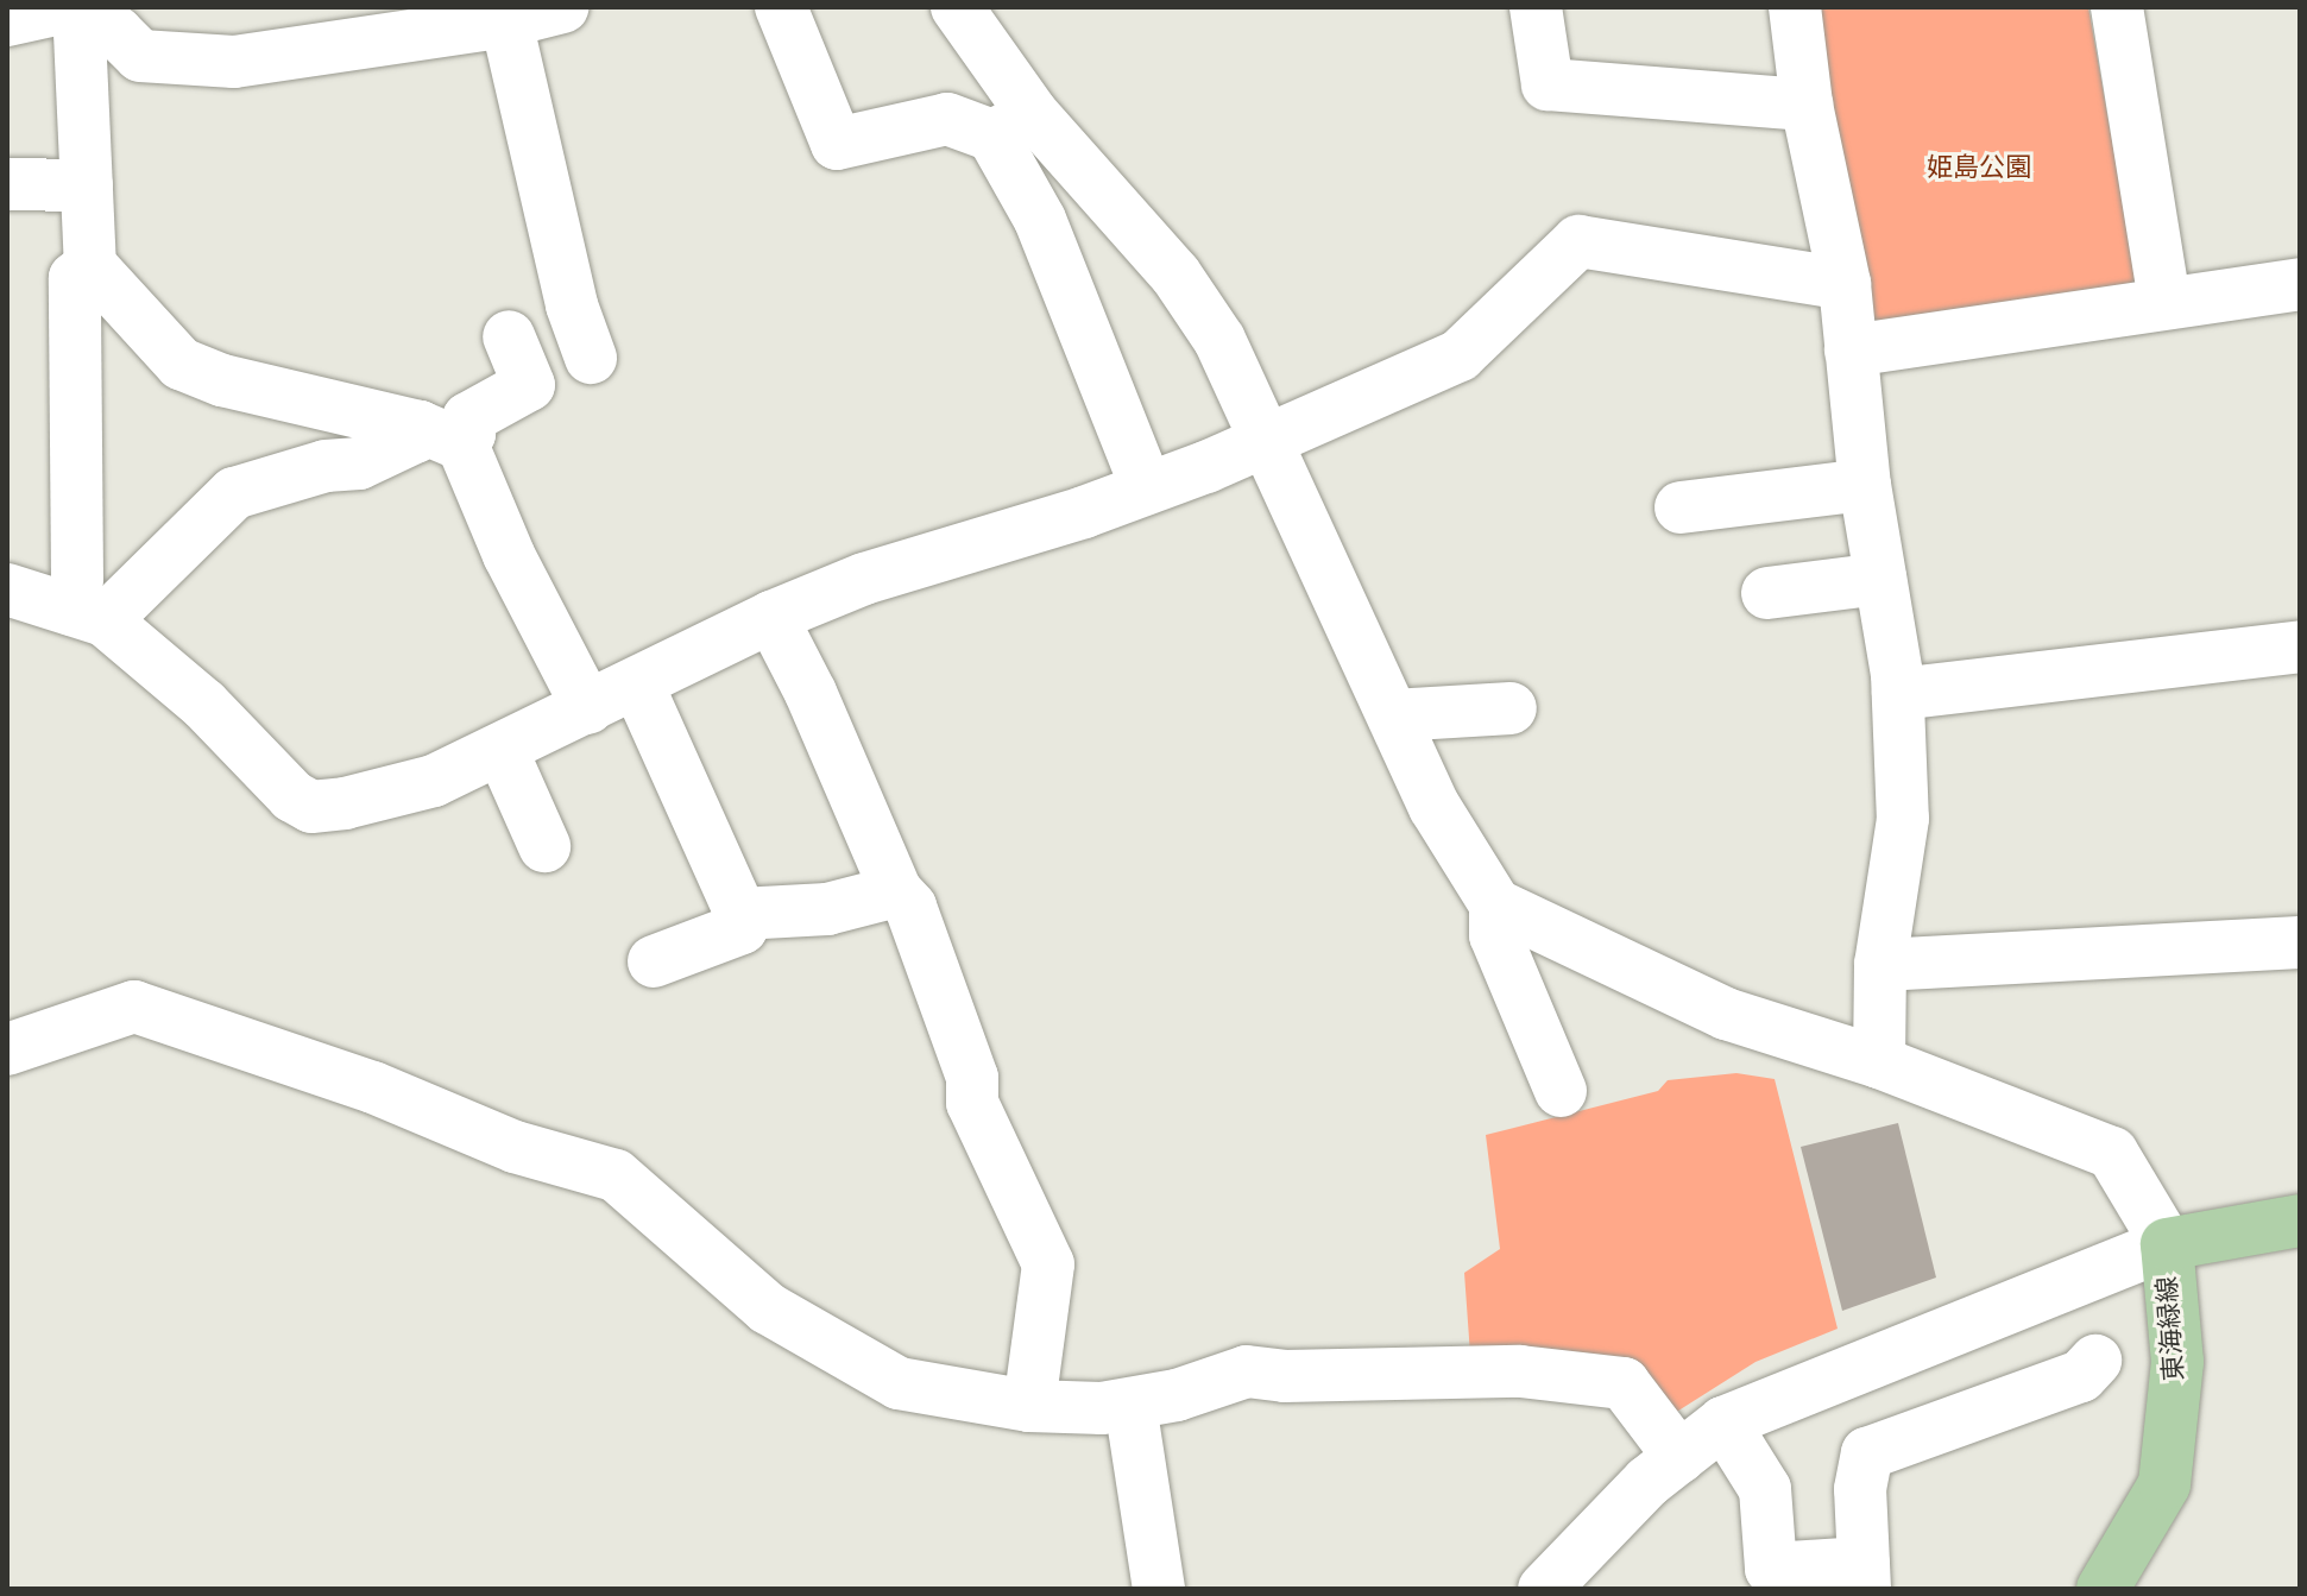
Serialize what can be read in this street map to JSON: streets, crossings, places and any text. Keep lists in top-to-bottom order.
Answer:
{
  "streets": {
    "main road": ["東海緑線"]
  },
  "parks": ["姫島公園"]
}
